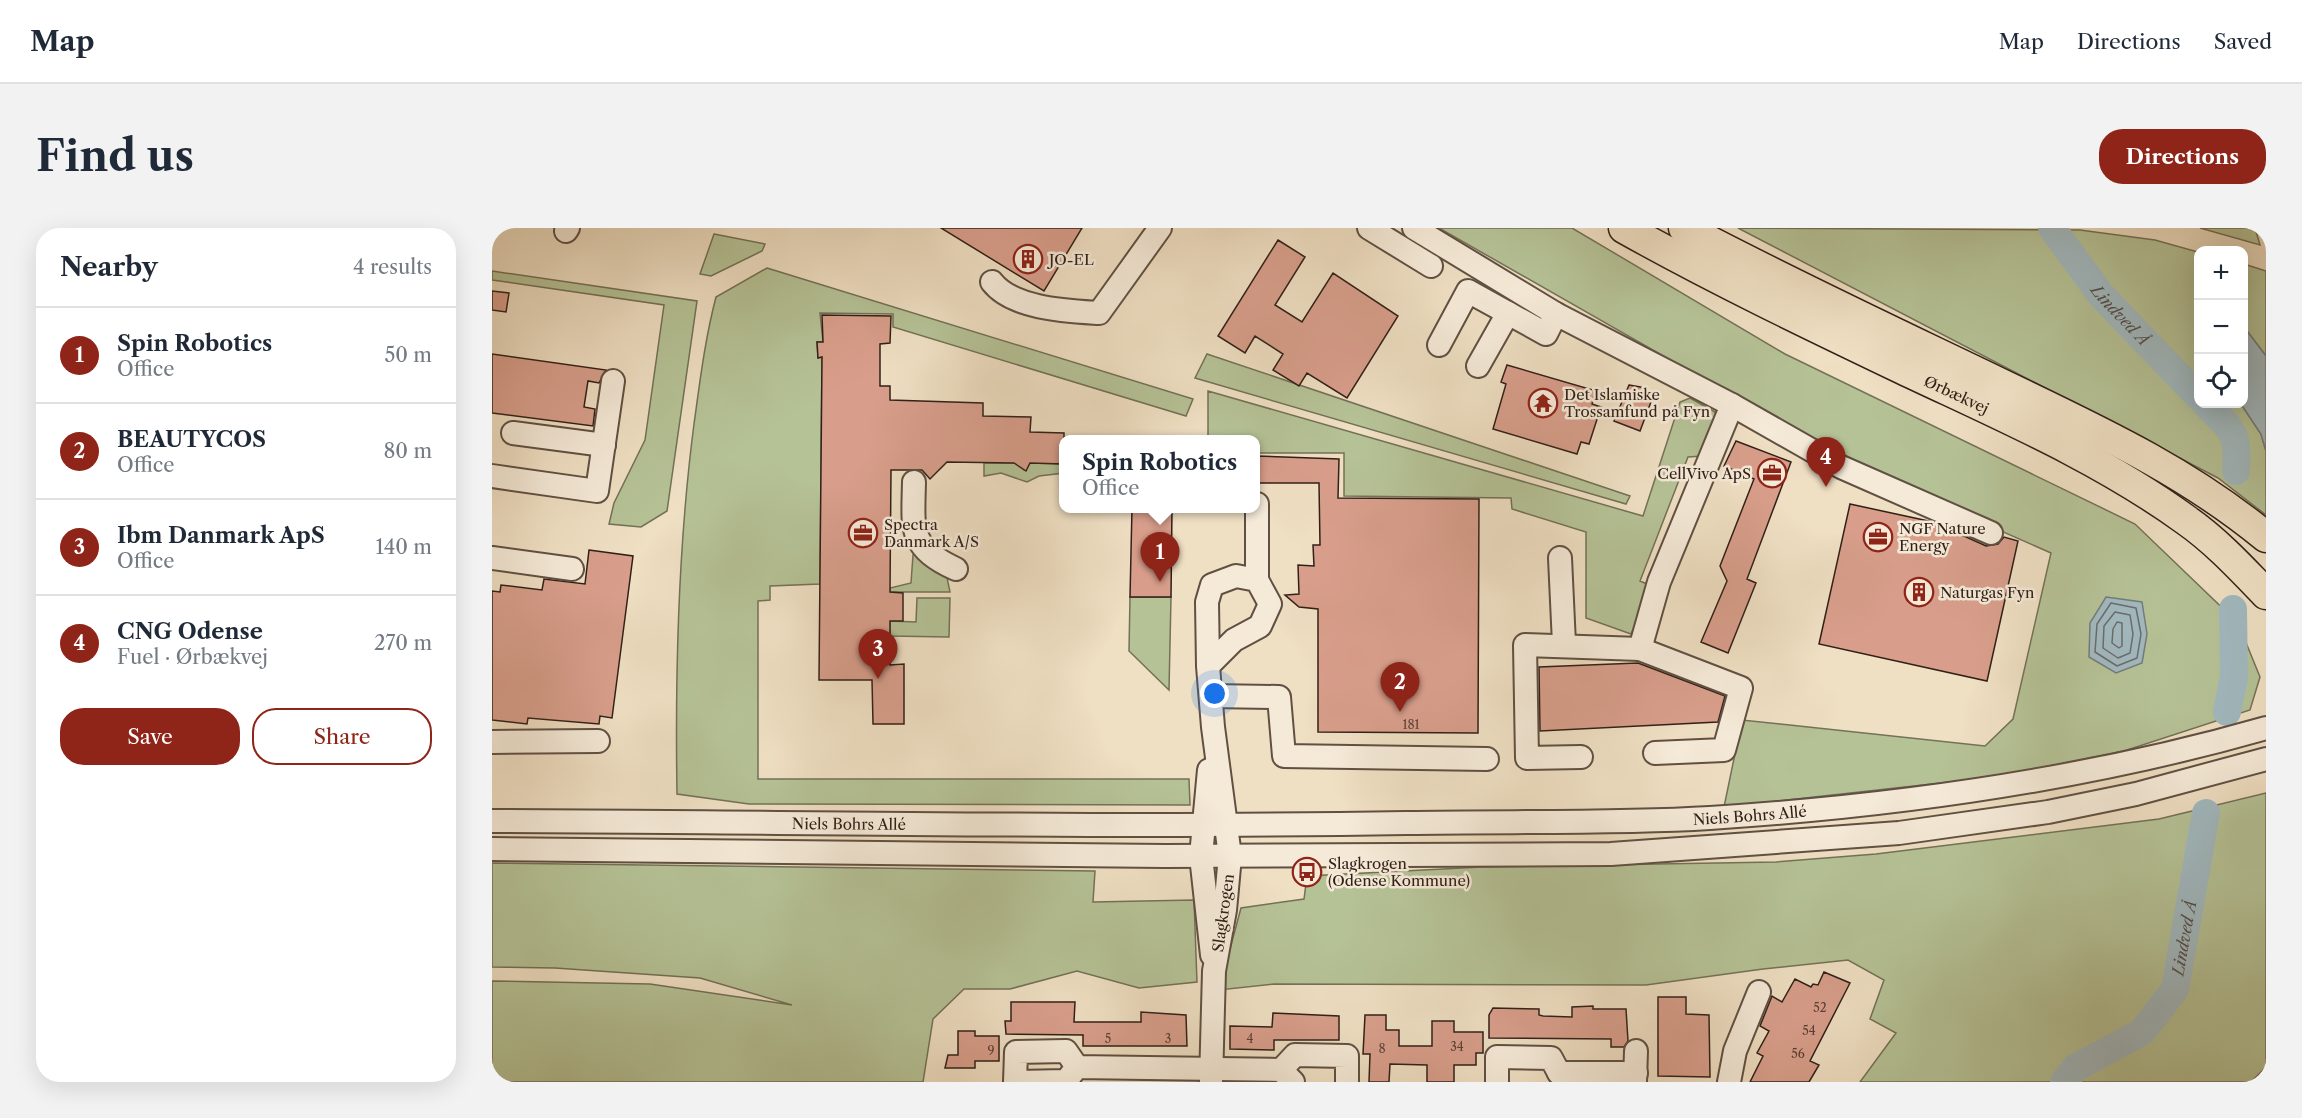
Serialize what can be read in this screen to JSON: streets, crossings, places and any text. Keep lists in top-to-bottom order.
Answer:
{
  "streets": {
    "main road": ["Ørbækvej"],
    "street": ["Niels Bohrs Allé", "Slagkrogen"]
  },
  "crossings": [
    ["Niels Bohrs Allé", "Slagkrogen"]
  ],
  "water": ["Lindved Å"],
  "places": {
    "building": ["JO-EL", "Naturgas Fyn"],
    "temple": ["Det Islamiske Trossamfund på Fyn"],
    "office": ["CellVivo ApS", "Spectra Danmark A/S", "NGF Nature Energy"],
    "bus stop": ["Slagkrogen (Odense Kommune)"]
  },
  "house_numbers": [
    "181",
    "52",
    "54",
    "5",
    "3",
    "4",
    "34",
    "8",
    "9",
    "56"
  ],
  "page": {
    "header": "Map",
    "nav": ["Map", "Directions", "Saved"],
    "buttons": [
      "Directions",
      ["Save", "Share"]
    ],
    "title": "Find us",
    "heading": ["Nearby", "4 results"],
    "map_buttons": ["+", "−"],
    "list": [
      {
        "mark": "1",
        "name": "Spin Robotics",
        "note": "Office",
        "value": "50 m"
      },
      {
        "mark": "2",
        "name": "BEAUTYCOS",
        "note": "Office",
        "value": "80 m"
      },
      {
        "mark": "3",
        "name": "Ibm Danmark ApS",
        "note": "Office",
        "value": "140 m"
      },
      {
        "mark": "4",
        "name": "CNG Odense",
        "note": "Fuel · Ørbækvej",
        "value": "270 m"
      }
    ],
    "popup": ["Spin Robotics", "Office"],
    "pins": [
      "4",
      "1",
      "3",
      "2"
    ]
  }
}
